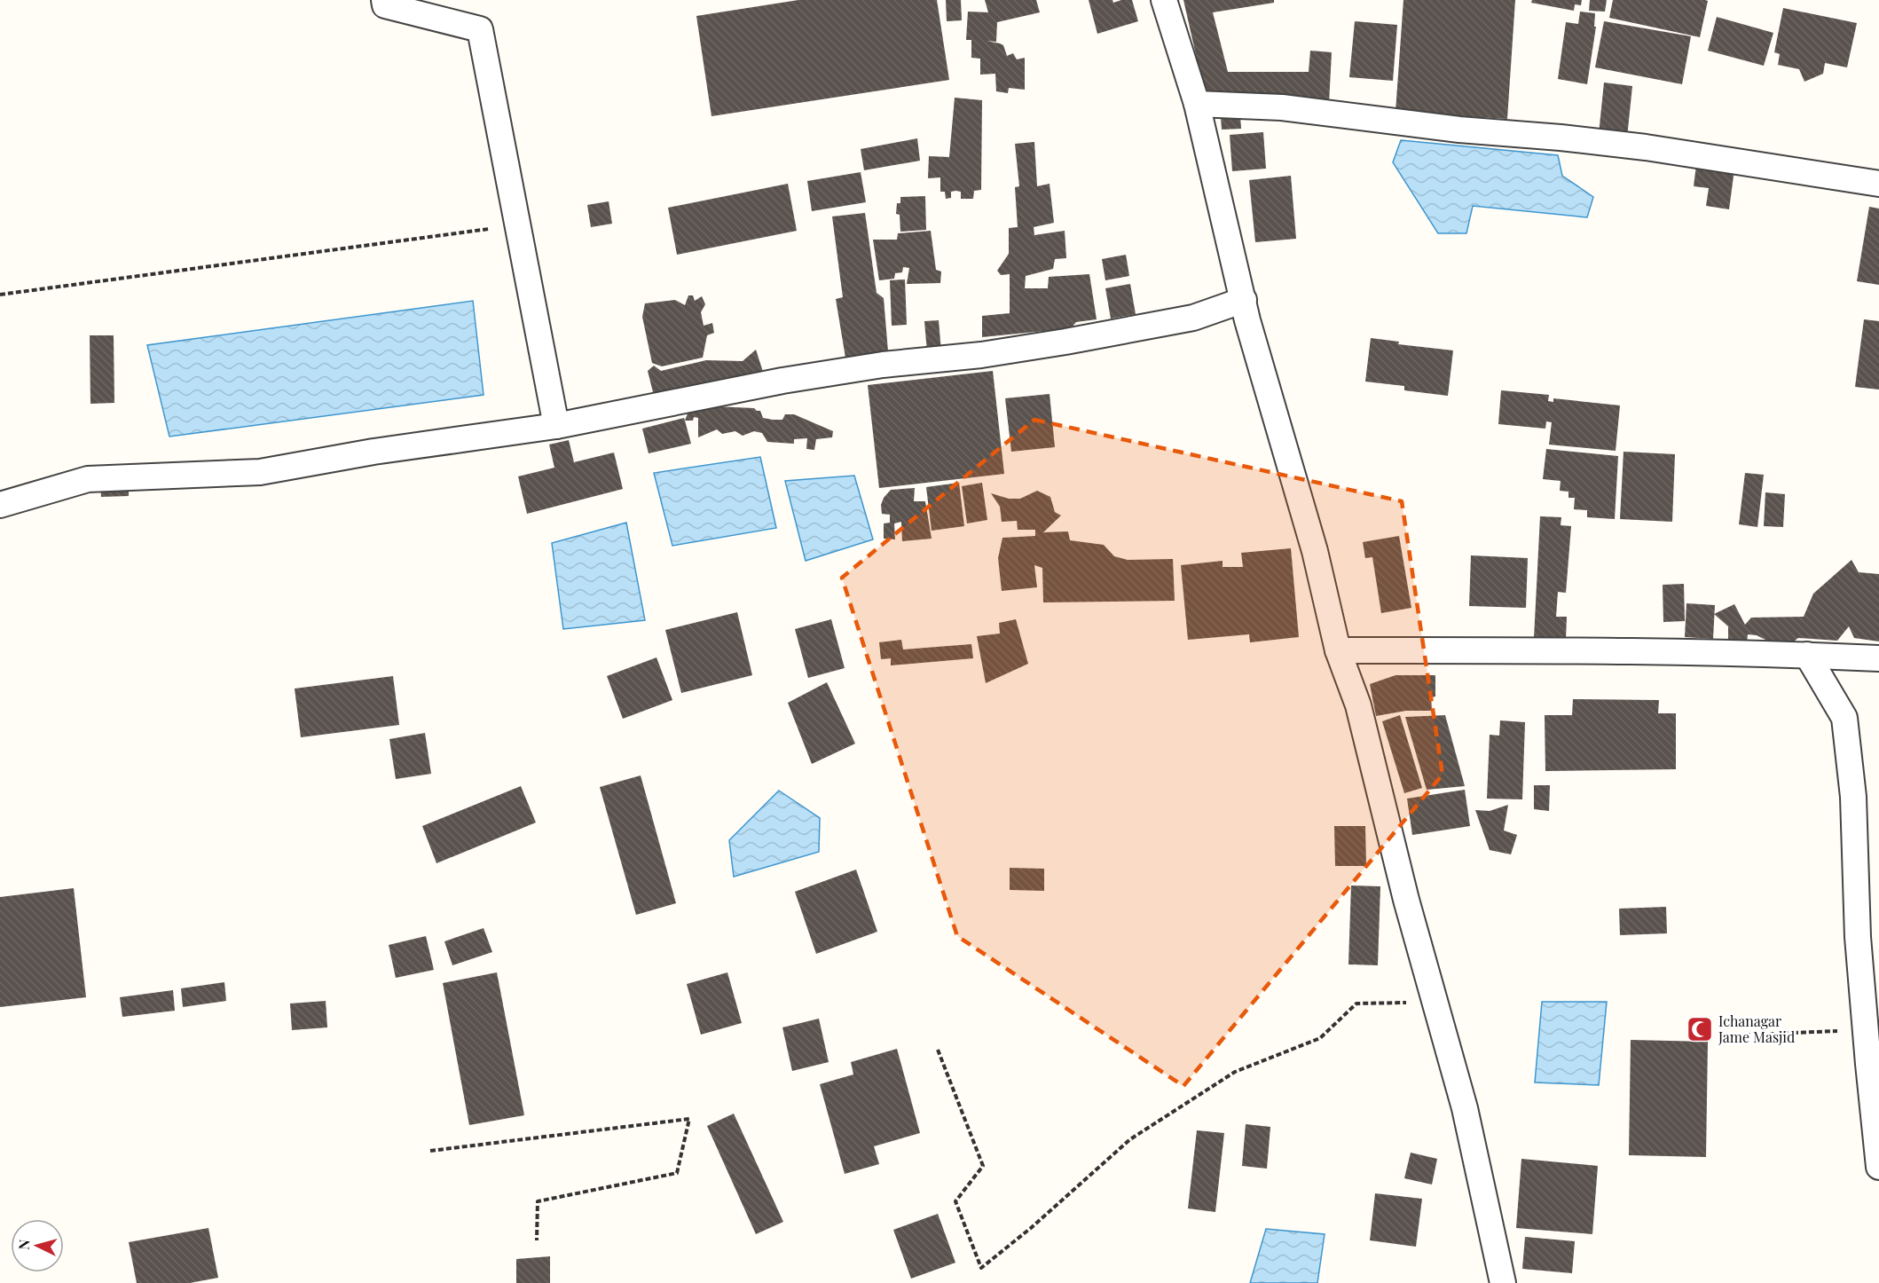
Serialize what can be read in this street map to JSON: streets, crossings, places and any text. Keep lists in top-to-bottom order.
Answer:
{
  "places": {
    "mosque": ["Ichanagar Jame Masjid"]
  },
  "north": "left"
}
